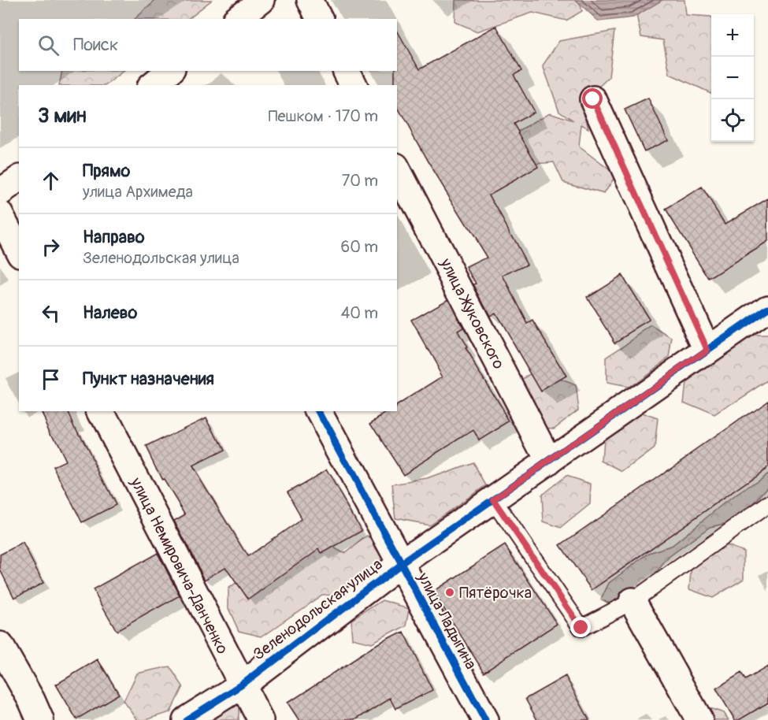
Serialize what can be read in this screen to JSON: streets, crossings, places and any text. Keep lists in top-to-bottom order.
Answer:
{
  "streets": {
    "street": [
      "улица Жуковского",
      "улица Немировича-Данченко",
      "Зеленодольская улица",
      "улица Ладыгина"
    ]
  },
  "crossings": [
    ["улица Жуковского", "Зеленодольская улица"],
    ["улица Немировича-Данченко", "Зеленодольская улица"],
    ["Зеленодольская улица", "улица Ладыгина"]
  ],
  "places": ["Пятёрочка"],
  "page": {
    "map_buttons": ["+", "−"],
    "search": "Поиск",
    "heading": ["3 мин", "Пешком · 170 m"],
    "list": [
      ["Прямо", "улица Архимеда", "70 m"],
      ["Направо", "Зеленодольская улица", "60 m"],
      ["Налево", "40 m"],
      "Пункт назначения"
    ]
  }
}
